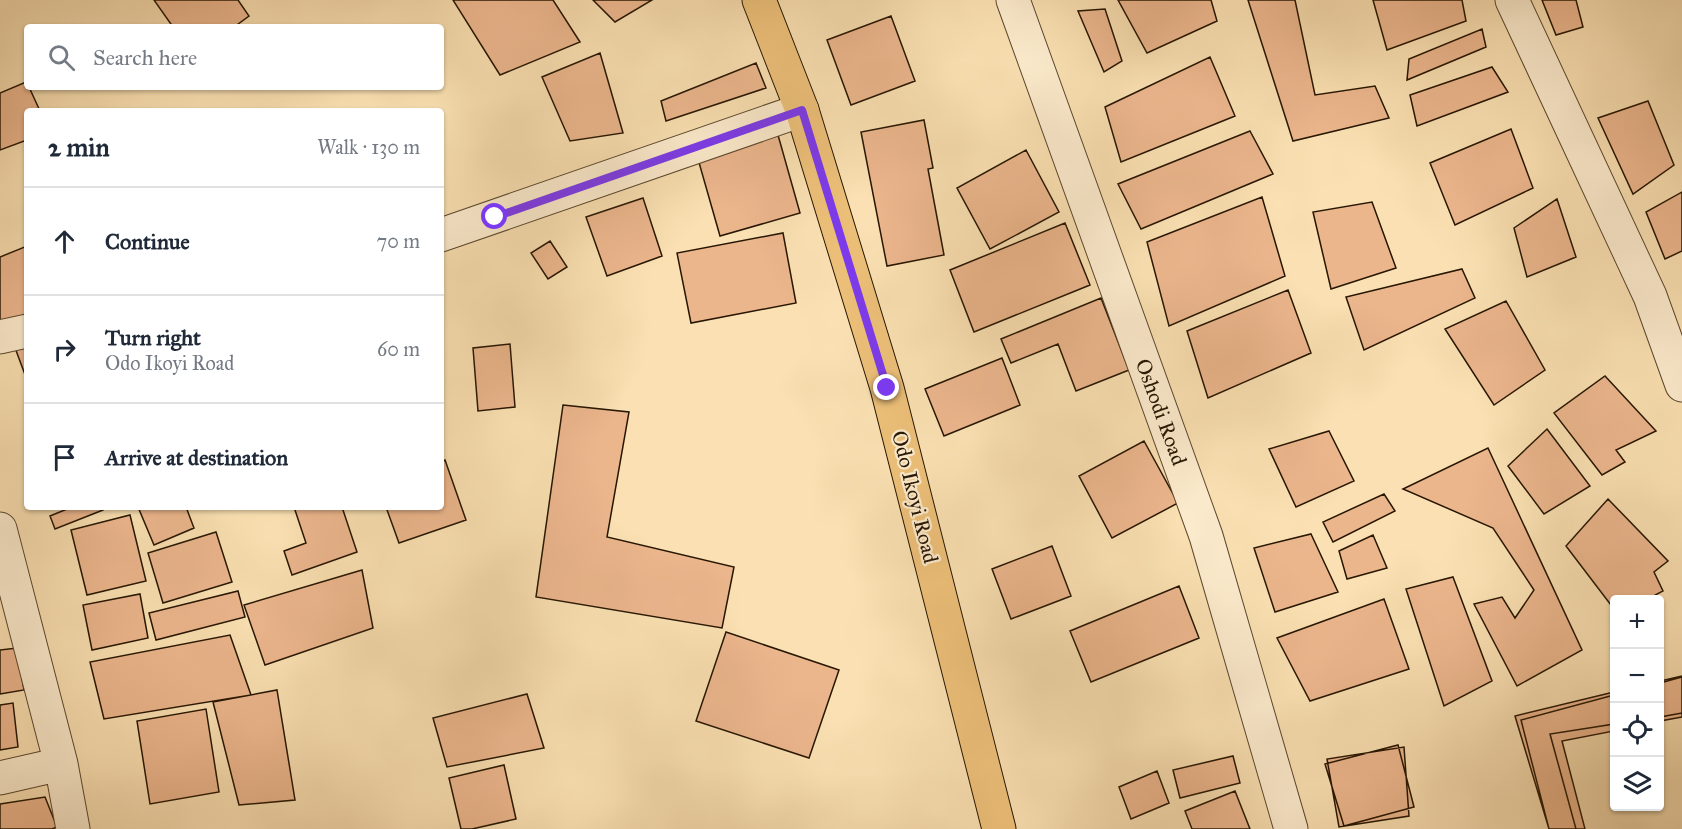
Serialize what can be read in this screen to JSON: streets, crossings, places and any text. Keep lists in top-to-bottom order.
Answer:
{
  "streets": {
    "main road": ["Odo Ikoyi Road"],
    "street": ["Oshodi Road"]
  },
  "page": {
    "search": "Search here",
    "heading": ["2 min", "Walk · 130 m"],
    "list": [
      ["Continue", "70 m"],
      ["Turn right", "Odo Ikoyi Road", "60 m"],
      "Arrive at destination"
    ],
    "map_buttons": ["+", "−"]
  }
}
